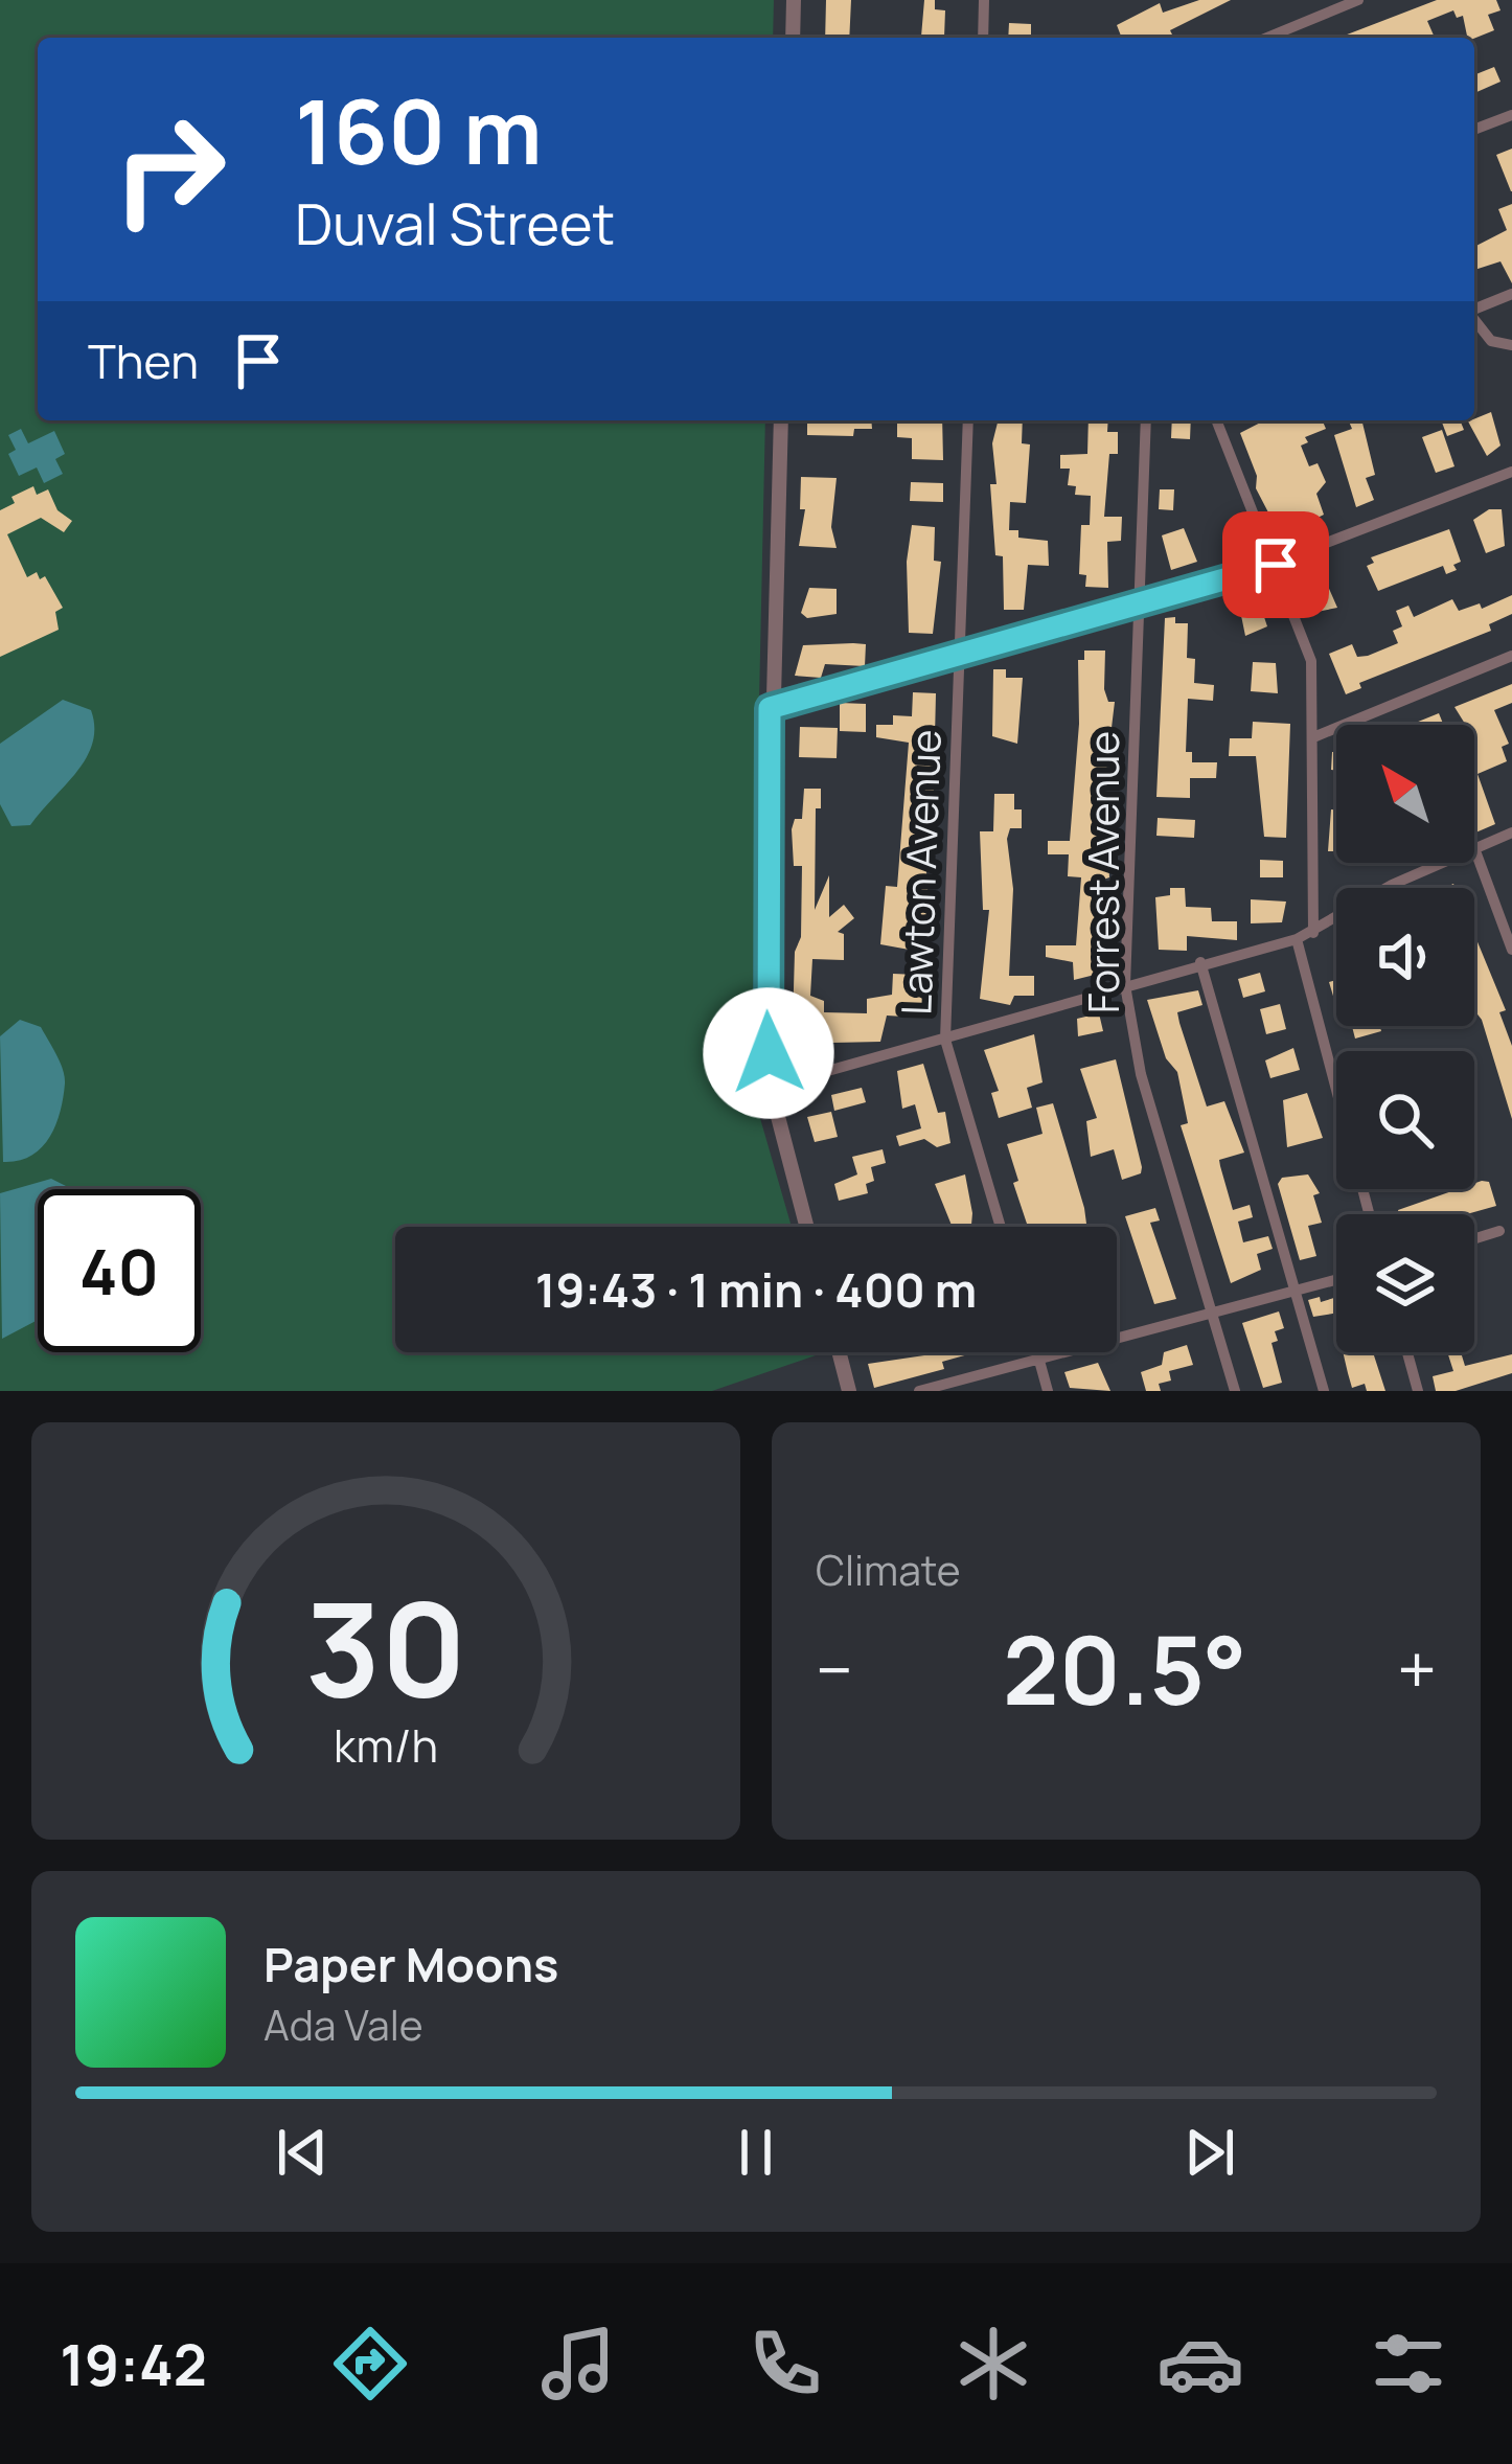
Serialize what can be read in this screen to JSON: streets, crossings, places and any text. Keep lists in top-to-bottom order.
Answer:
{
  "streets": {
    "street": ["Lawton Avenue", "Forrest Avenue"]
  },
  "north": "top left",
  "page": {
    "turn": ["160 m", "Duval Street"],
    "then": "Then",
    "limit": "40",
    "trip": "19:43 · 1 min · 400 m",
    "tile": "Climate",
    "heat": ["−", "20.5°", "+"],
    "song": ["Paper Moons", "Ada Vale"],
    "tabs": "19:42",
    "gauge": ["30", "km/h"]
  }
}
